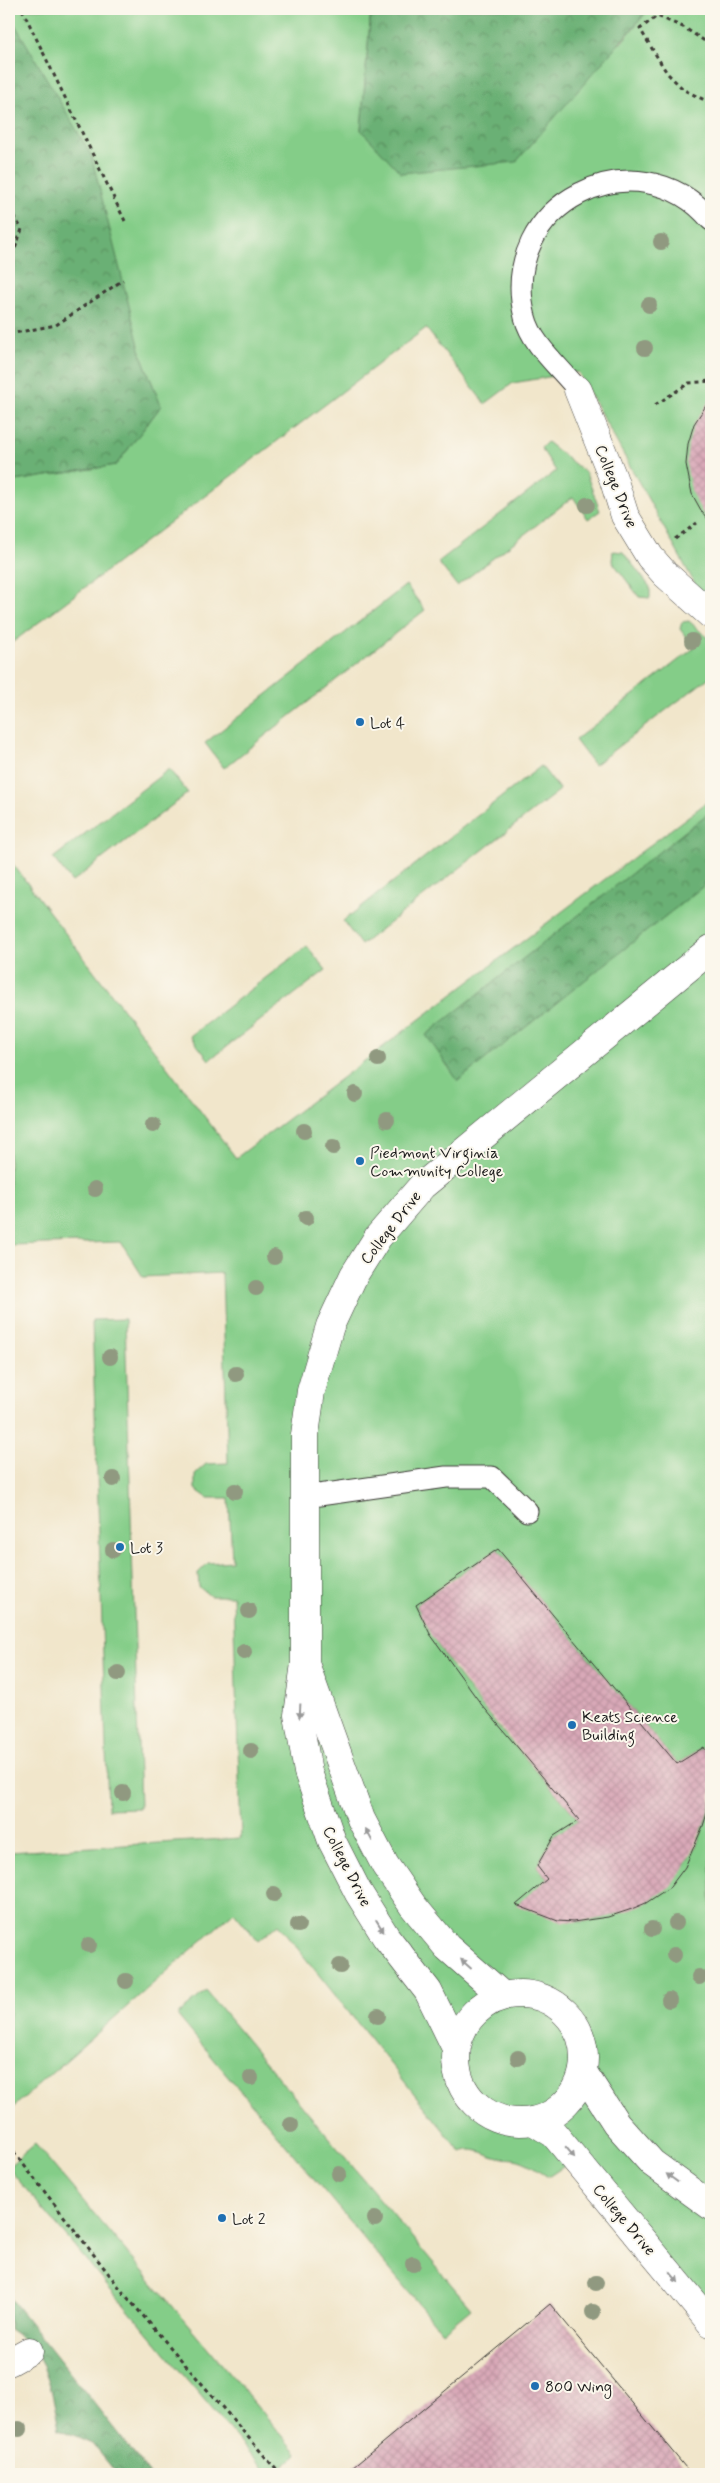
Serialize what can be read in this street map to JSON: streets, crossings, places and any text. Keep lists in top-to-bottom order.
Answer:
{
  "streets": {
    "street": ["College Drive"]
  },
  "places": [
    "Lot 4",
    "Piedmont Virginia Community College",
    "Lot 3",
    "Keats Science Building",
    "Lot 2",
    "800 Wing"
  ]
}
